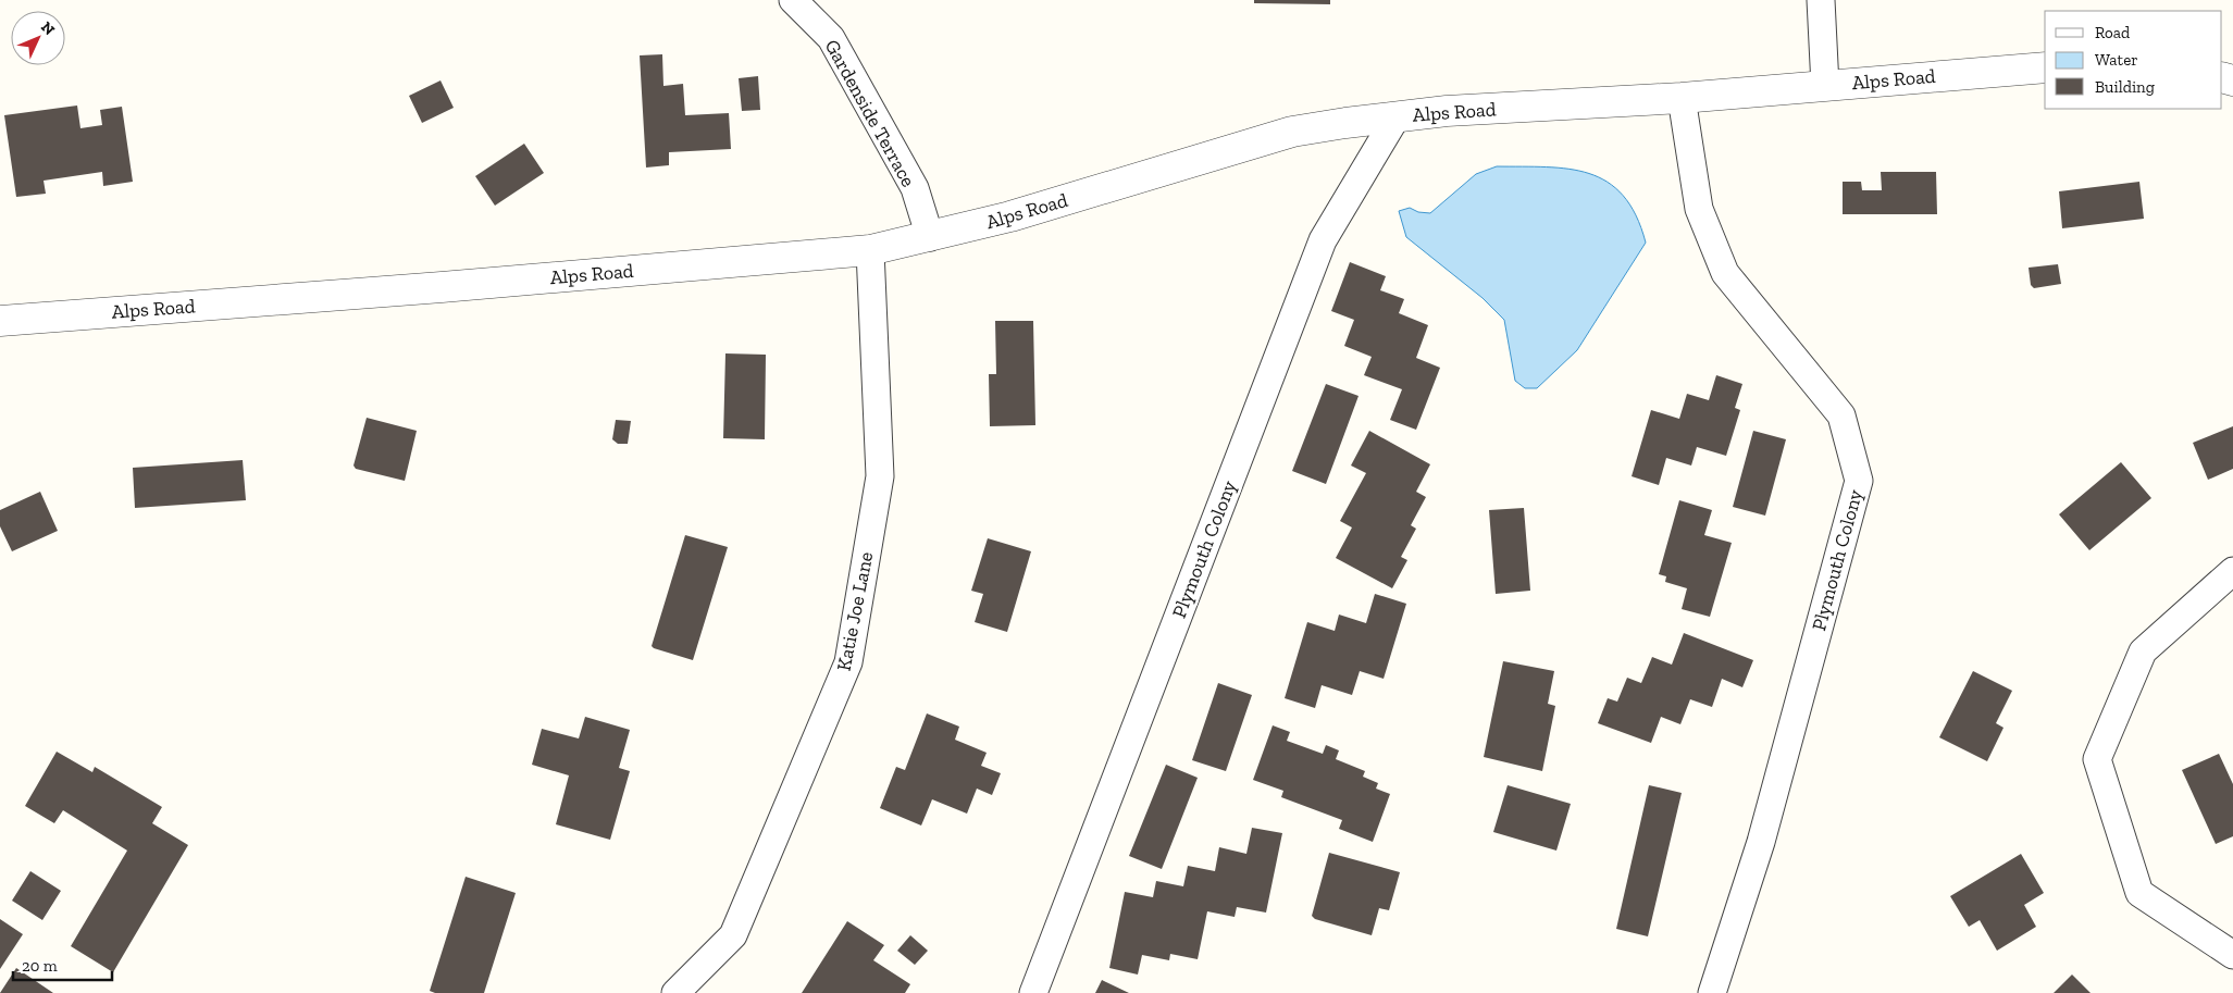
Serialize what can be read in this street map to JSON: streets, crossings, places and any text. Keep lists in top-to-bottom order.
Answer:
{
  "streets": {
    "street": [
      "Alps Road",
      "Gardenside Terrace",
      "Plymouth Colony",
      "Katie Joe Lane"
    ]
  },
  "crossings": [
    ["Alps Road", "Gardenside Terrace"],
    ["Alps Road", "Plymouth Colony"],
    ["Alps Road", "Katie Joe Lane"]
  ],
  "legend": ["Road", "Water", "Building"],
  "scale_bar": "20 m",
  "north": "top right"
}
